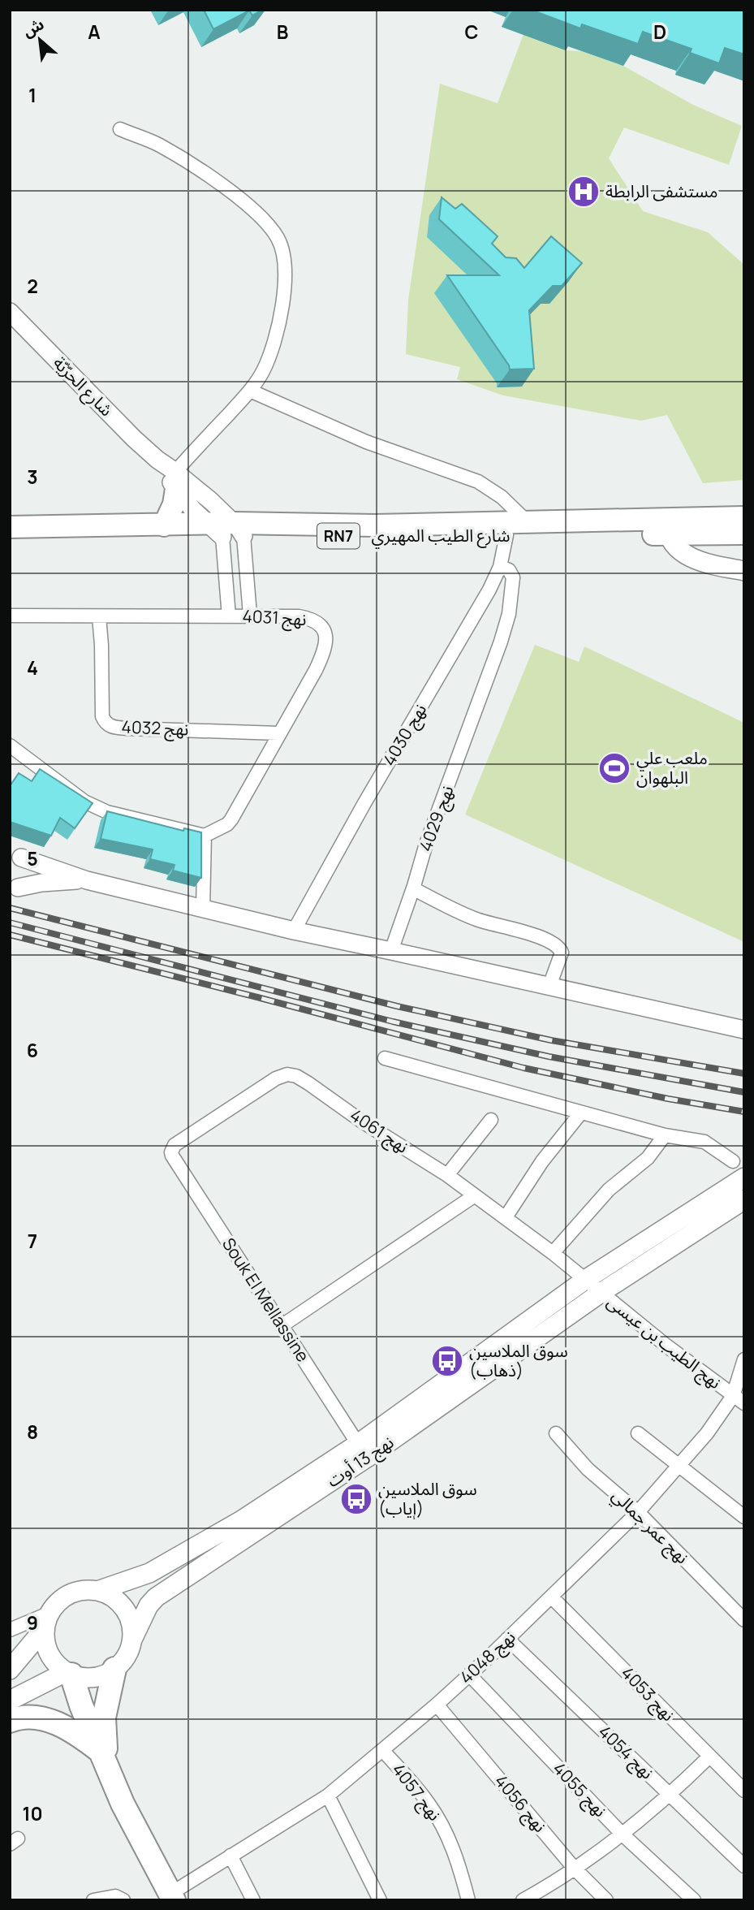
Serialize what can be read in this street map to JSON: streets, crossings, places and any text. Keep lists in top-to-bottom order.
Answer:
{
  "streets": {
    "main road": ["RN7", "شارع الطيب المهيري", "نهج 13 أوت"],
    "street": [
      "شارع الحرّيّة",
      "نهج 4031",
      "نهج 4032",
      "نهج 4030",
      "نهج 4029",
      "نهج 4061",
      "Souk El Mellassine",
      "نهج الطيب بن عيسى",
      "نهج عمر جمالي",
      "نهج 4048",
      "نهج 4053",
      "نهج 4054",
      "نهج 4055",
      "نهج 4057",
      "نهج 4056"
    ]
  },
  "crossings": [
    ["شارع الحرّيّة", "شارع الطيب المهيري"],
    ["RN7", "شارع الطيب المهيري"],
    ["شارع الطيب المهيري", "نهج 4030"],
    ["نهج 4031", "نهج 4032"],
    ["نهج 4030", "نهج 4029"],
    ["نهج 4061", "Souk El Mellassine"],
    ["نهج 4061", "نهج الطيب بن عيسى"],
    ["نهج 4061", "نهج 13 أوت"],
    ["Souk El Mellassine", "نهج 13 أوت"],
    ["نهج الطيب بن عيسى", "نهج 13 أوت"],
    ["نهج الطيب بن عيسى", "نهج 4048"],
    ["نهج عمر جمالي", "نهج 4048"],
    ["نهج 4048", "نهج 4053"],
    ["نهج 4048", "نهج 4054"],
    ["نهج 4048", "نهج 4055"],
    ["نهج 4048", "نهج 4057"],
    ["نهج 4048", "نهج 4056"]
  ],
  "places": {
    "hospital": ["مستشفى الرابطة"],
    "sports": ["ملعب علي البلهوان"],
    "bus stop": ["سوق الملاسين (ذهاب)", "سوق الملاسين (إياب)"]
  },
  "north": "top left",
  "grid": {
    "columns": [
      "A",
      "B",
      "C",
      "D"
    ],
    "rows": [
      "1",
      "2",
      "3",
      "4",
      "5",
      "6",
      "7",
      "8",
      "9",
      "10"
    ]
  }
}
